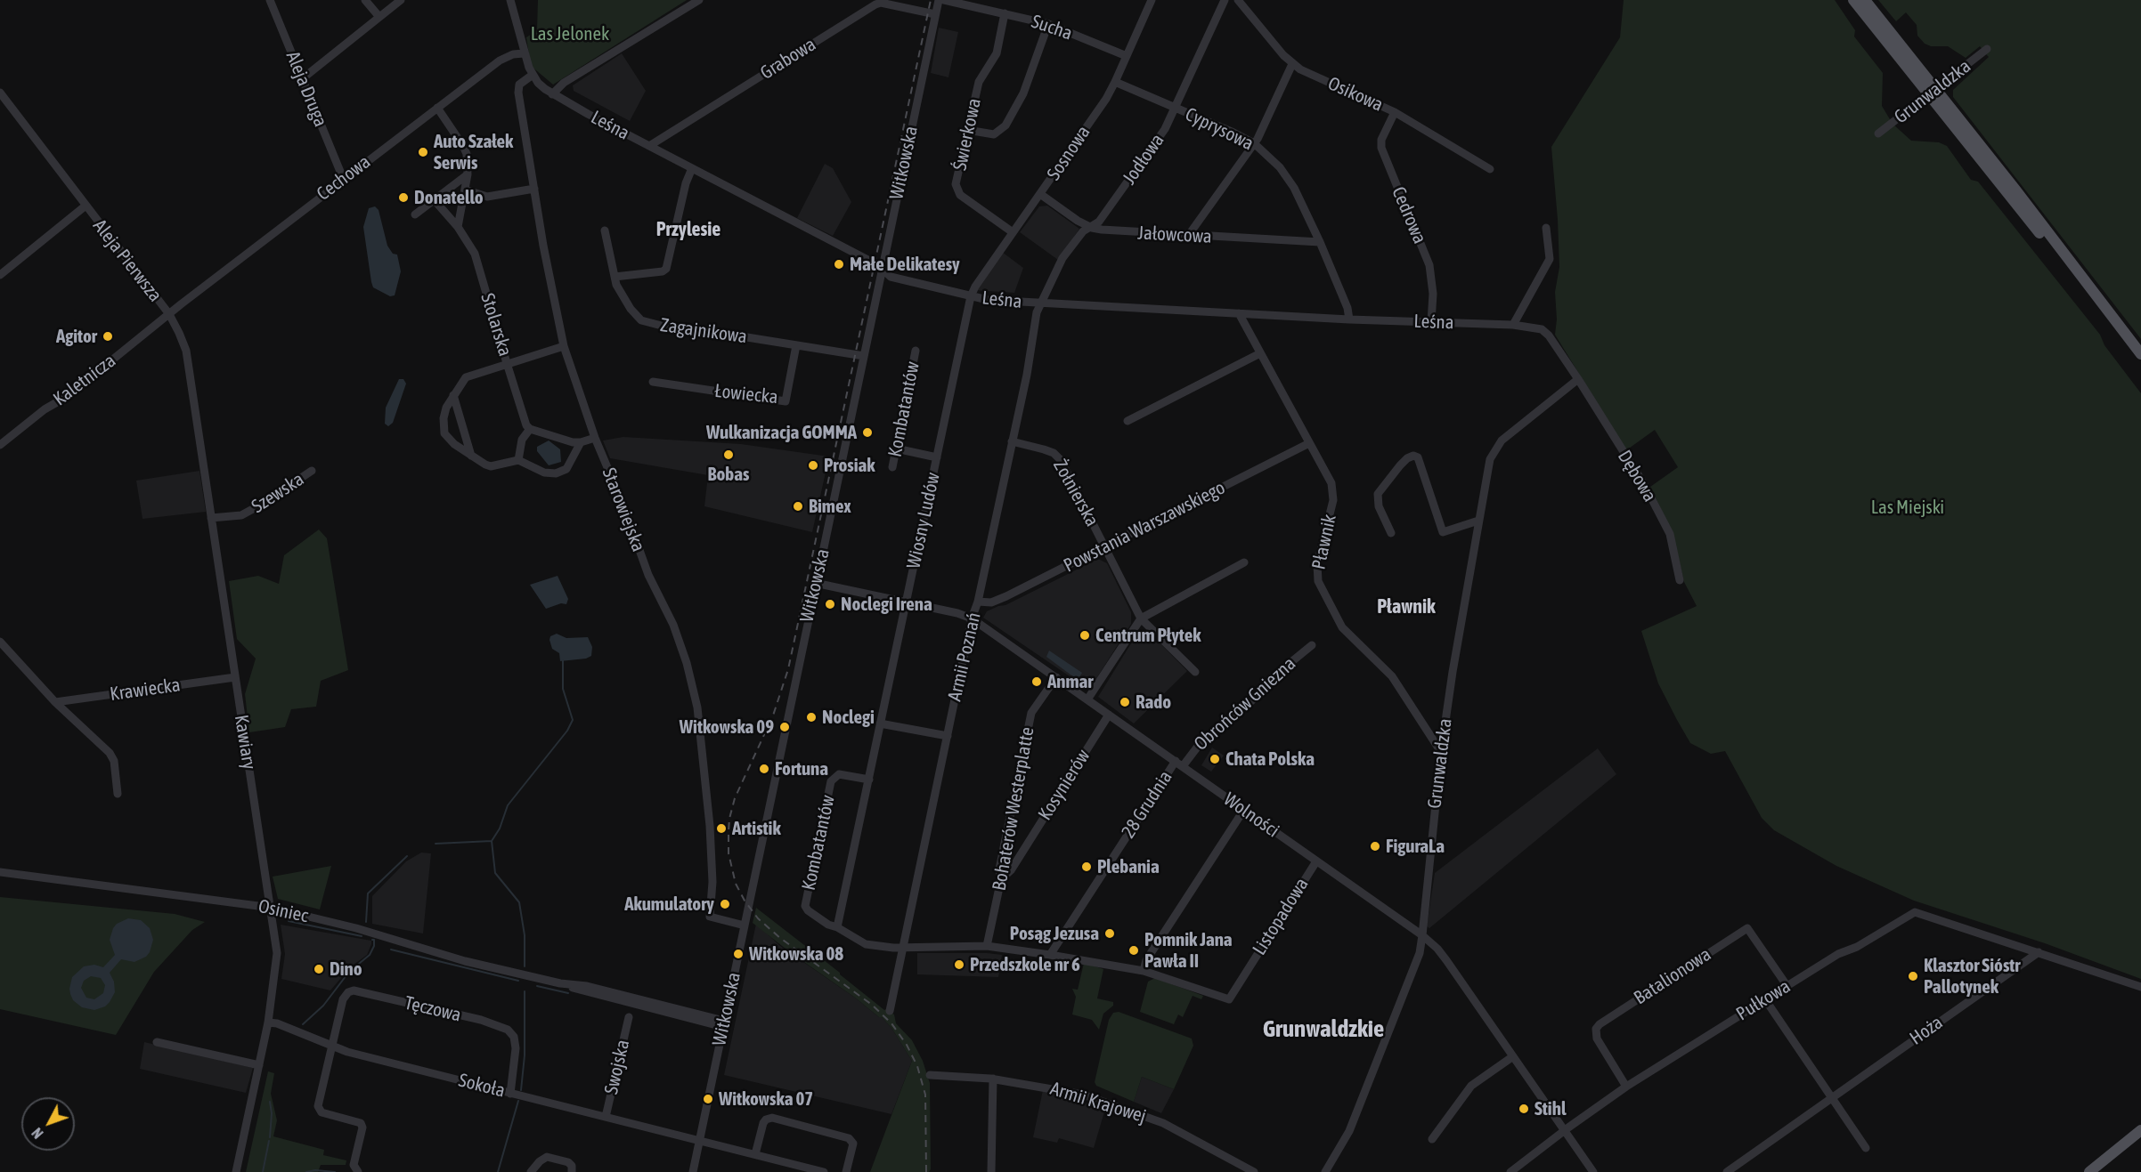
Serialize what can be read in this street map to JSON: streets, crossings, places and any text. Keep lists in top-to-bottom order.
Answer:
{
  "streets": {
    "street": [
      "Sucha",
      "Grabowa",
      "Aleja Druga",
      "Grunwaldzka",
      "Osikowa",
      "Leśna",
      "Cyprysowa",
      "Świerkowa",
      "Sosnowa",
      "Jodłowa",
      "Witkowska",
      "Cechowa",
      "Cedrowa",
      "Jałowcowa",
      "Aleja Pierwsza",
      "Stolarska",
      "Zagajnikowa",
      "Kaletnicza",
      "Łowiecka",
      "Kombatantów",
      "Dębowa",
      "Szewska",
      "Żołnierska",
      "Starowiejska",
      "Wiosny Ludów",
      "Powstania Warszawskiego",
      "Pławnik",
      "Armii Poznań",
      "Krawiecka",
      "Obrońców Gniezna",
      "Kawiary",
      "Kosynierów",
      "28 Grudnia",
      "Bohaterów Westerplatte",
      "Wolności",
      "Osiniec",
      "Listopadowa",
      "Batalionowa",
      "Pułkowa",
      "Tęczowa",
      "Hoża",
      "Swojska",
      "Sokoła",
      "Armii Krajowej"
    ]
  },
  "crossings": [
    ["Sucha", "Świerkowa"],
    ["Sucha", "Sosnowa"],
    ["Grabowa", "Leśna"],
    ["Grabowa", "Witkowska"],
    ["Aleja Druga", "Cechowa"],
    ["Grunwaldzka", "Dębowa"],
    ["Grunwaldzka", "Pławnik"],
    ["Grunwaldzka", "Wolności"],
    ["Osikowa", "Cedrowa"],
    ["Leśna", "Cyprysowa"],
    ["Leśna", "Sosnowa"],
    ["Leśna", "Jodłowa"],
    ["Leśna", "Witkowska"],
    ["Leśna", "Cechowa"],
    ["Leśna", "Cedrowa"],
    ["Leśna", "Dębowa"],
    ["Leśna", "Starowiejska"],
    ["Leśna", "Wiosny Ludów"],
    ["Leśna", "Pławnik"],
    ["Leśna", "Armii Poznań"],
    ["Cyprysowa", "Sosnowa"],
    ["Cyprysowa", "Jodłowa"],
    ["Cyprysowa", "Jałowcowa"],
    ["Świerkowa", "Sosnowa"],
    ["Sosnowa", "Jałowcowa"],
    ["Sosnowa", "Wiosny Ludów"],
    ["Jodłowa", "Jałowcowa"],
    ["Jodłowa", "Armii Poznań"],
    ["Witkowska", "Zagajnikowa"],
    ["Witkowska", "Starowiejska"],
    ["Witkowska", "Wolności"],
    ["Witkowska", "Osiniec"],
    ["Witkowska", "Sokoła"],
    ["Cechowa", "Aleja Pierwsza"],
    ["Cechowa", "Kaletnicza"],
    ["Cechowa", "Kawiary"],
    ["Aleja Pierwsza", "Kaletnicza"],
    ["Aleja Pierwsza", "Kawiary"],
    ["Zagajnikowa", "Łowiecka"],
    ["Kaletnicza", "Kawiary"],
    ["Kombatantów", "Wiosny Ludów"],
    ["Szewska", "Kawiary"],
    ["Żołnierska", "Powstania Warszawskiego"],
    ["Żołnierska", "Armii Poznań"],
    ["Wiosny Ludów", "Wolności"],
    ["Powstania Warszawskiego", "Pławnik"],
    ["Powstania Warszawskiego", "Armii Poznań"],
    ["Armii Poznań", "Wolności"],
    ["Krawiecka", "Kawiary"],
    ["Obrońców Gniezna", "28 Grudnia"],
    ["Obrońców Gniezna", "Wolności"],
    ["Kawiary", "Osiniec"],
    ["Kawiary", "Sokoła"],
    ["Kosynierów", "Bohaterów Westerplatte"],
    ["Kosynierów", "Wolności"],
    ["28 Grudnia", "Wolności"],
    ["Bohaterów Westerplatte", "Wolności"],
    ["Wolności", "Listopadowa"],
    ["Wolności", "Pułkowa"],
    ["Batalionowa", "Pułkowa"],
    ["Pułkowa", "Hoża"],
    ["Tęczowa", "Sokoła"],
    ["Swojska", "Sokoła"]
  ],
  "districts": ["Przylesie", "Pławnik", "Grunwaldzkie"],
  "parks": ["Las Jelonek", "Las Miejski"],
  "places": [
    "Auto Szałek Serwis",
    "Donatello",
    "Małe Delikatesy",
    "Agitor",
    "Wulkanizacja GOMMA",
    "Bobas",
    "Prosiak",
    "Bimex",
    "Noclegi Irena",
    "Centrum Płytek",
    "Anmar",
    "Rado",
    "Noclegi",
    "Witkowska 09",
    "Chata Polska",
    "Fortuna",
    "Artistik",
    "FiguraLa",
    "Plebania",
    "Akumulatory",
    "Posąg Jezusa",
    "Pomnik Jana Pawła II",
    "Witkowska 08",
    "Przedszkole nr 6",
    "Dino",
    "Klasztor Sióstr Pallotynek",
    "Witkowska 07",
    "Stihl"
  ],
  "north": "bottom left"
}
